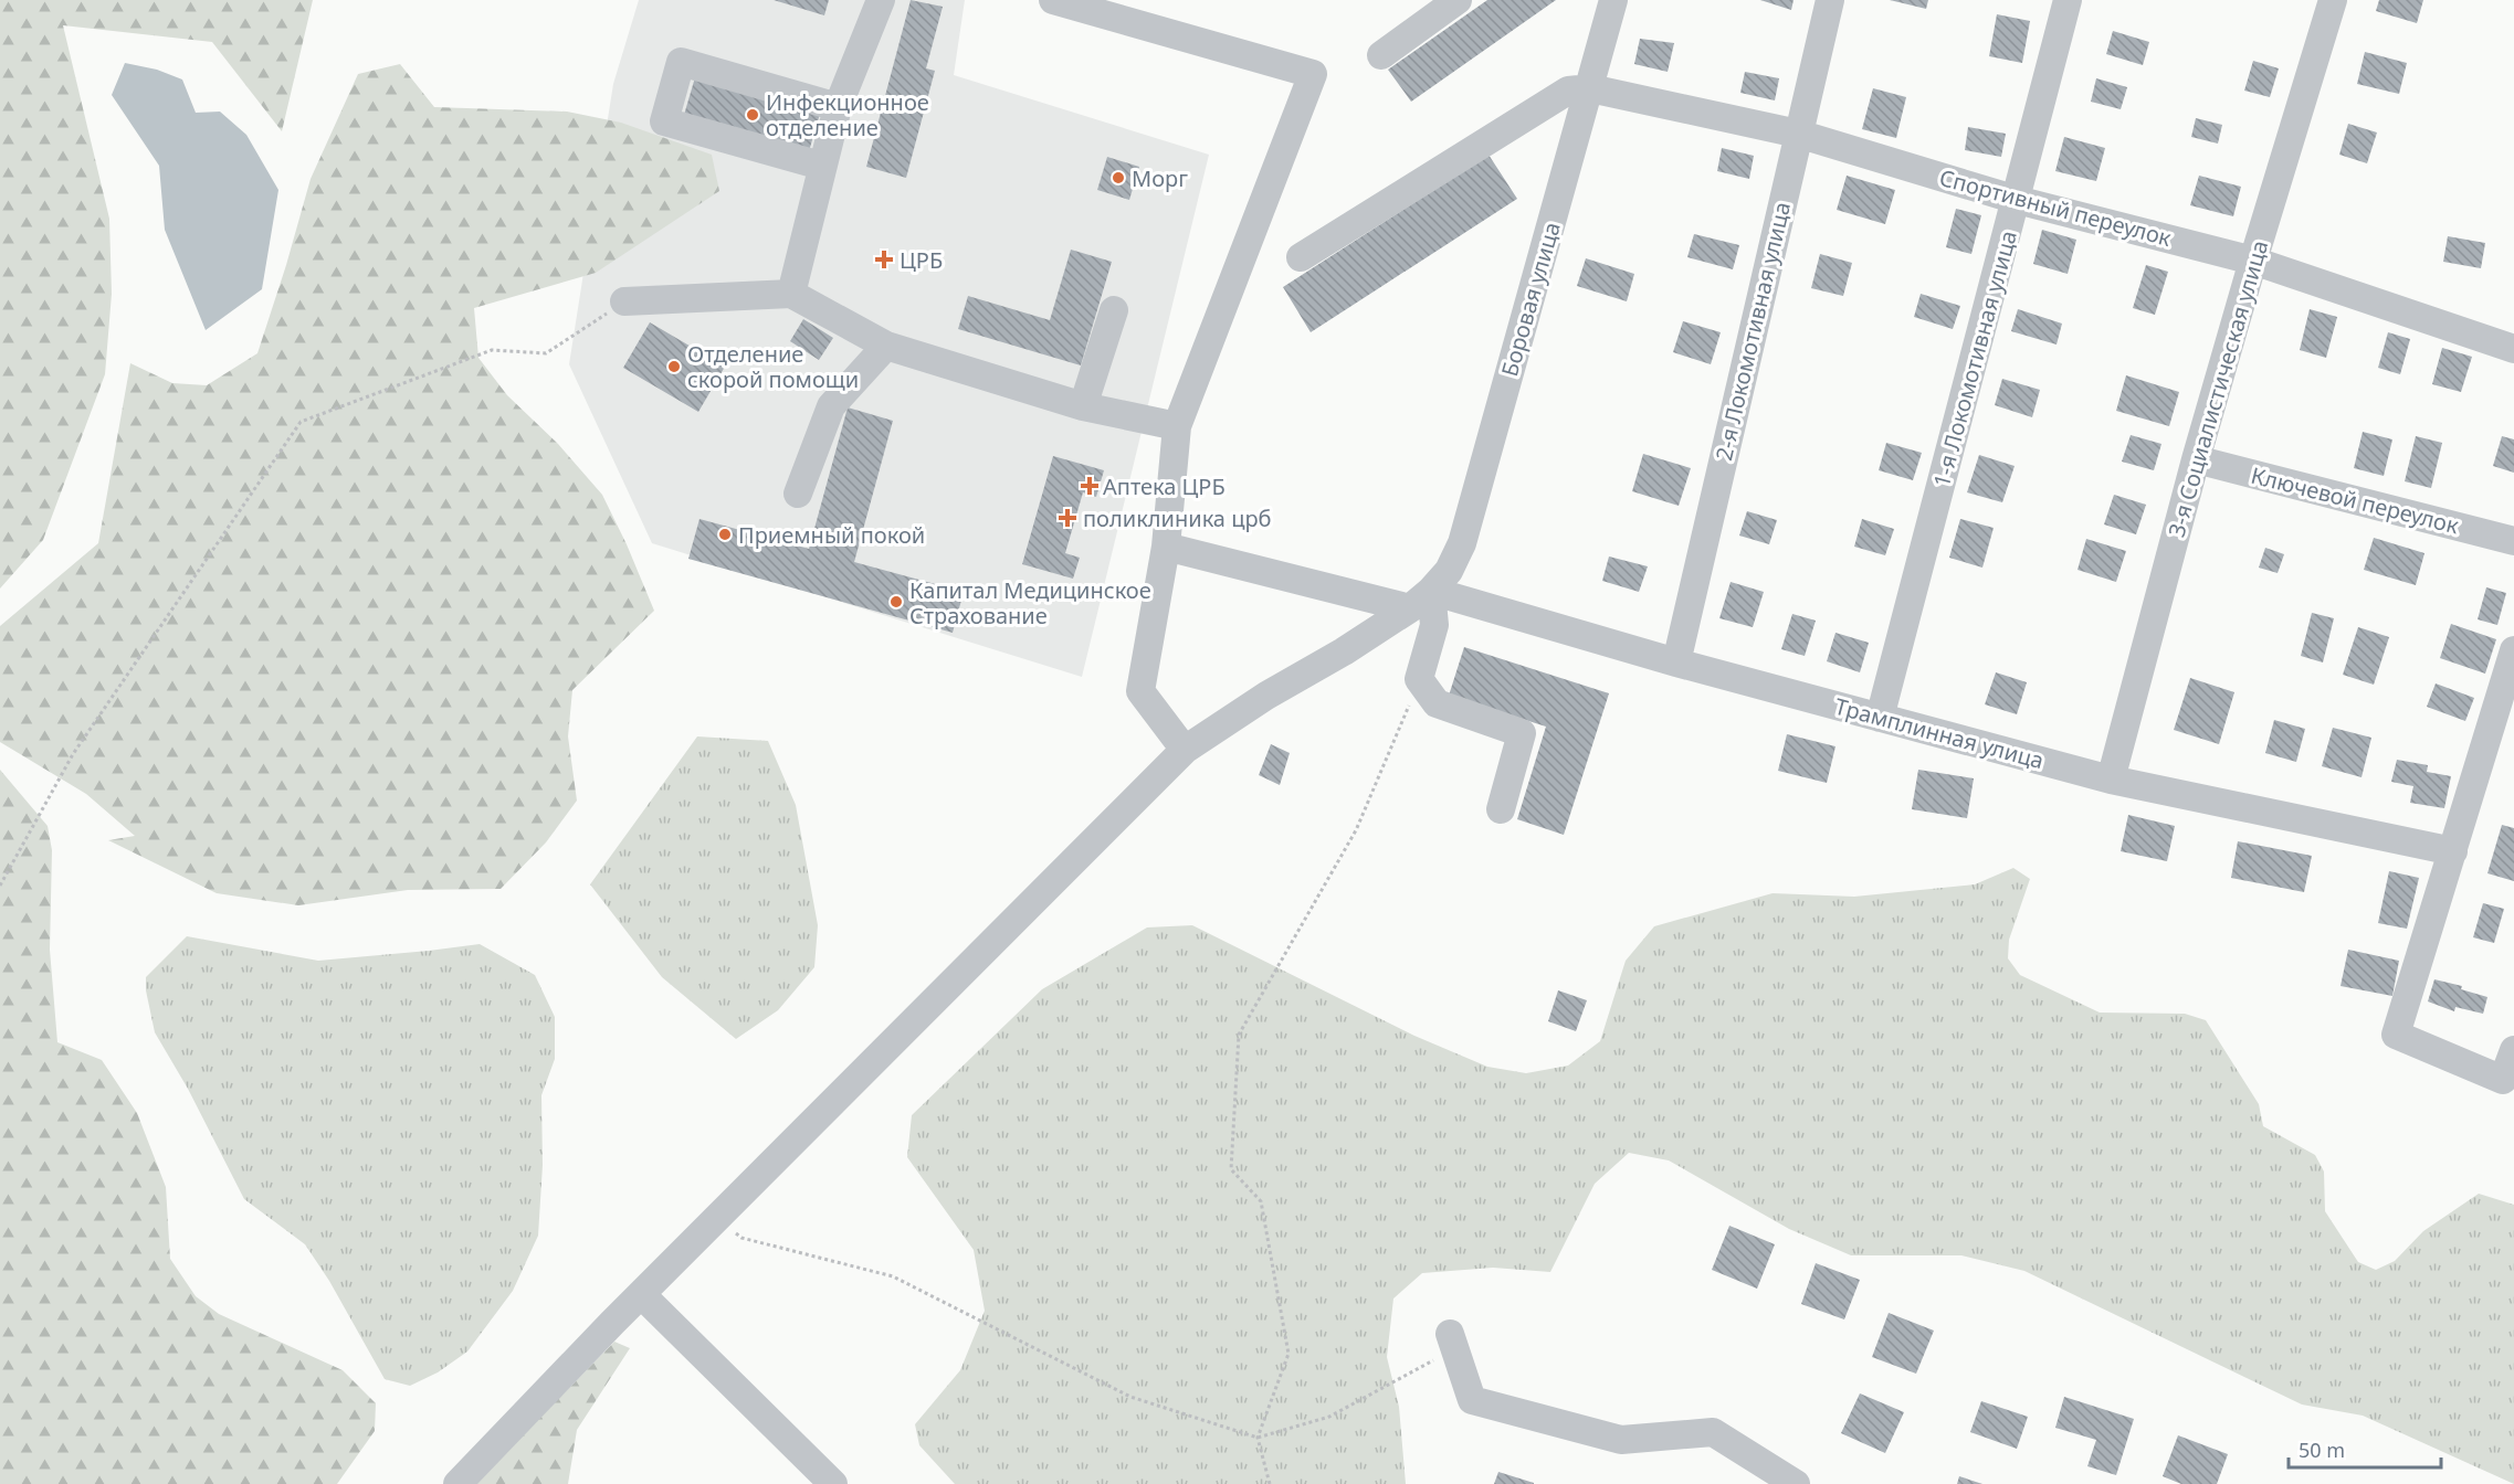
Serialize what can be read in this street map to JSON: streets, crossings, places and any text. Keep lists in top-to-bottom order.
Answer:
{
  "streets": {
    "street": [
      "Спортивный переулок",
      "Боровая улица",
      "2-я Локомотивная улица",
      "1-я Локомотивная улица",
      "3-я Социалистическая улица",
      "Ключевой переулок",
      "Трамплинная улица"
    ]
  },
  "crossings": [
    ["Спортивный переулок", "Боровая улица"],
    ["Спортивный переулок", "2-я Локомотивная улица"],
    ["Спортивный переулок", "1-я Локомотивная улица"],
    ["Спортивный переулок", "3-я Социалистическая улица"],
    ["Боровая улица", "Трамплинная улица"],
    ["2-я Локомотивная улица", "Трамплинная улица"],
    ["1-я Локомотивная улица", "Трамплинная улица"],
    ["3-я Социалистическая улица", "Ключевой переулок"],
    ["3-я Социалистическая улица", "Трамплинная улица"]
  ],
  "places": {
    "other": [
      "Инфекционное отделение",
      "Морг",
      "Отделение скорой помощи",
      "Приемный покой",
      "Капитал Медицинское Страхование"
    ],
    "health": ["ЦРБ", "Аптека ЦРБ", "поликлиника црб"]
  },
  "scale_bar": "50 m"
}
